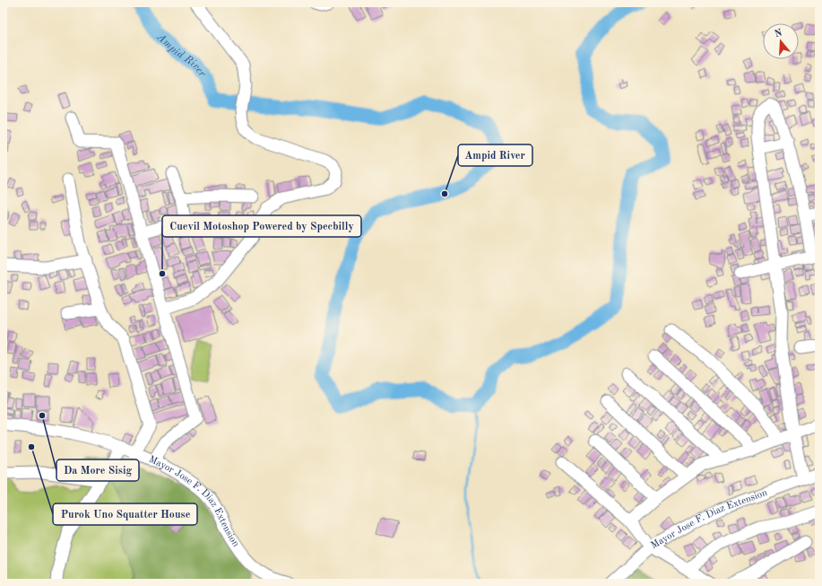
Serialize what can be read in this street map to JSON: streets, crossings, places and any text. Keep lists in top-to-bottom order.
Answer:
{
  "streets": {
    "street": ["Mayor Jose F. Diaz Extension"]
  },
  "water": ["Ampid River"],
  "places": [
    "Ampid River",
    "Cuevil Motoshop Powered by Specbilly",
    "Da More Sisig",
    "Purok Uno Squatter House"
  ],
  "north": "top"
}
